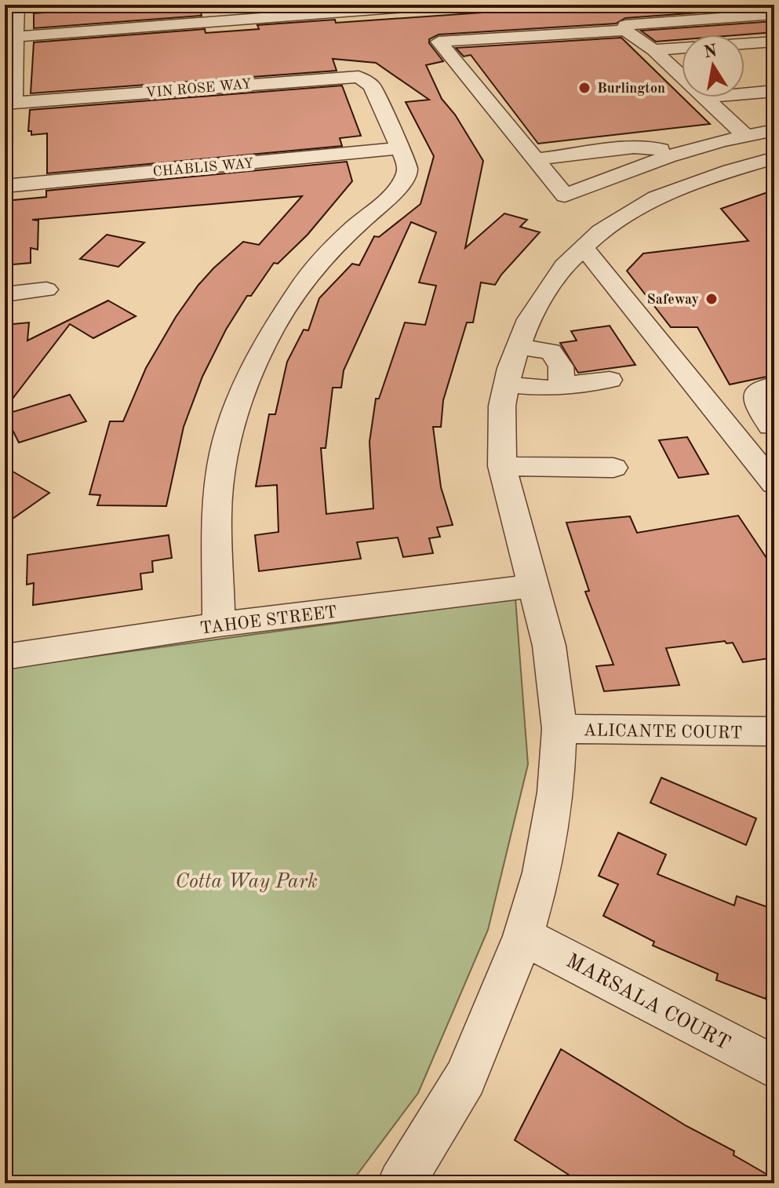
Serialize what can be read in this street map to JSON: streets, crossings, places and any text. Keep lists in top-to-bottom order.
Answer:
{
  "streets": {
    "street": [
      "VIN ROSE WAY",
      "CHABLIS WAY",
      "TAHOE STREET",
      "ALICANTE COURT",
      "MARSALA COURT"
    ]
  },
  "crossings": [
    ["VIN ROSE WAY", "CHABLIS WAY"],
    ["VIN ROSE WAY", "TAHOE STREET"]
  ],
  "parks": ["Cotta Way Park"],
  "places": ["Burlington", "Safeway"],
  "north": "top"
}
